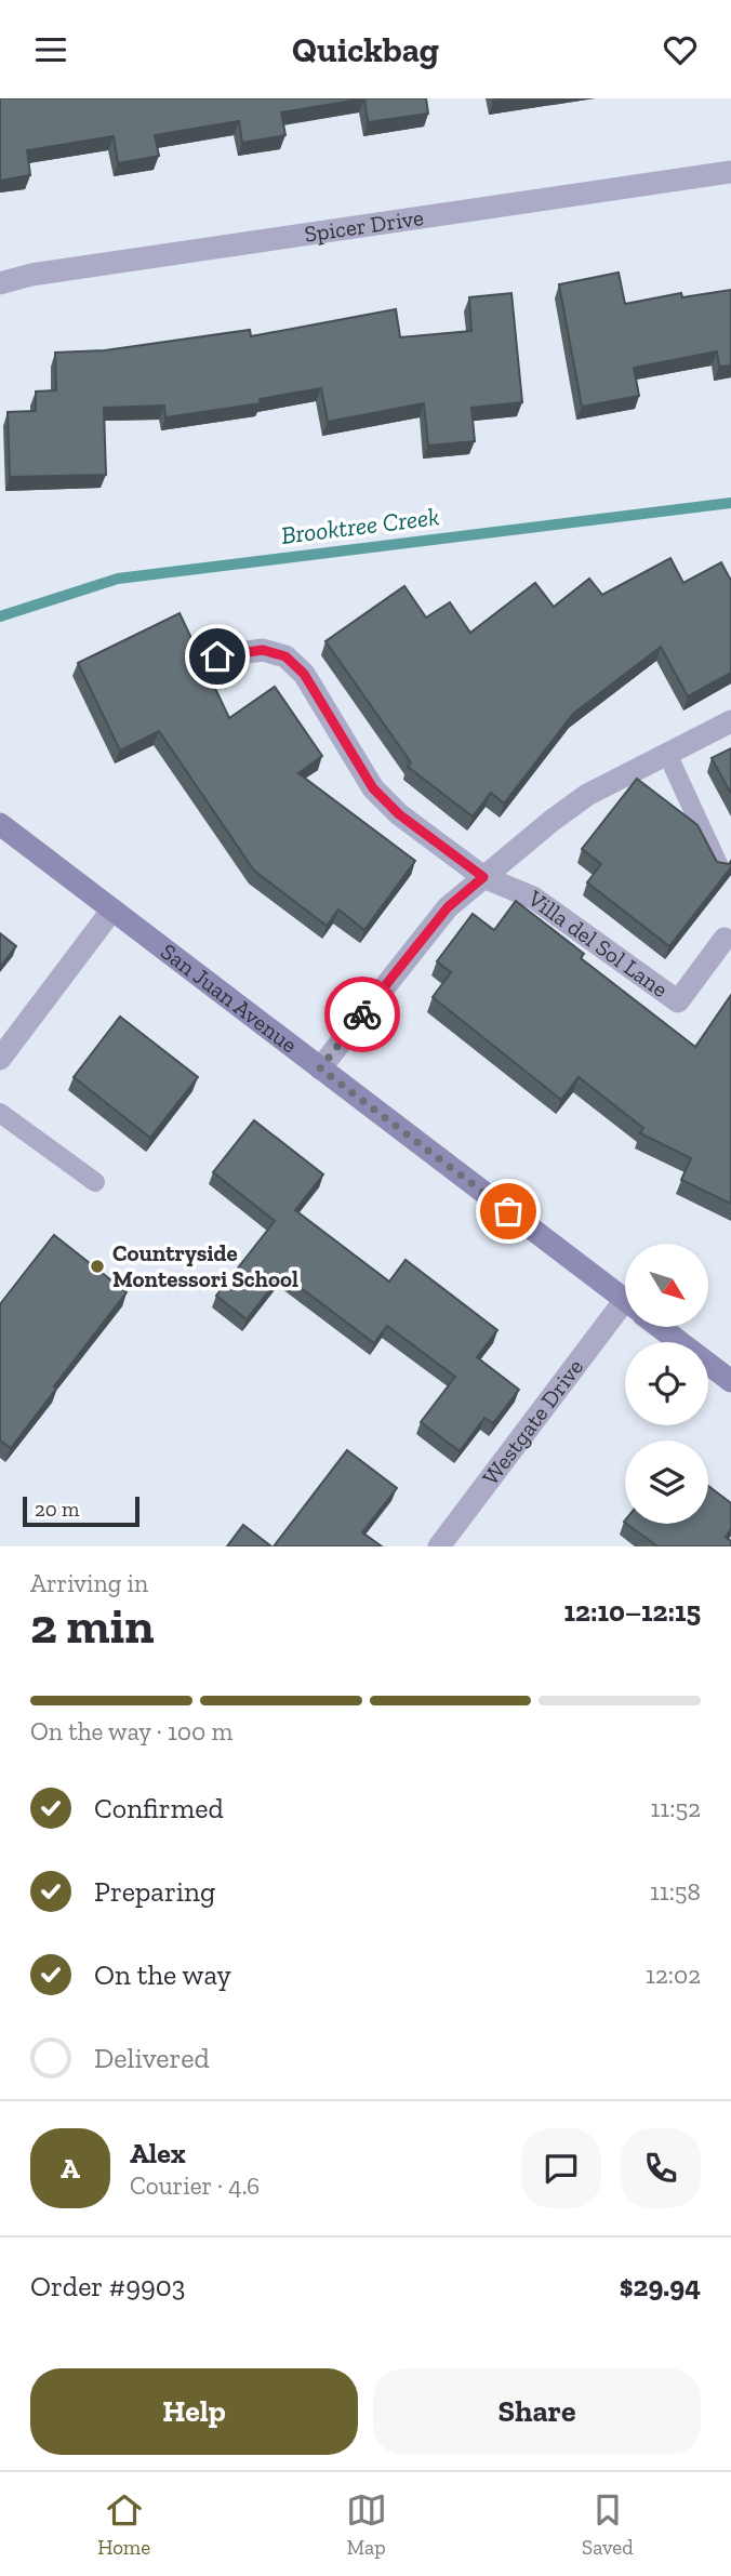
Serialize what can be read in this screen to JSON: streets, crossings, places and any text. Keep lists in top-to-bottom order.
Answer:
{
  "streets": {
    "main road": ["San Juan Avenue"],
    "street": ["Spicer Drive", "Villa del Sol Lane", "Westgate Drive"]
  },
  "water": ["Brooktree Creek"],
  "places": ["Countryside Montessori School"],
  "scale_bar": "20 m",
  "north": "bottom right",
  "page": {
    "header": "Quickbag",
    "scale": "20 m",
    "heading": ["2 min", "Arriving in", "12:10–12:15"],
    "panel": [
      "Alex",
      "Courier · 4.6",
      "Order #9903",
      "$29.94"
    ],
    "bar": "On the way · 100 m",
    "list": [
      ["Confirmed", "11:52"],
      ["Preparing", "11:58"],
      ["On the way", "12:02"],
      "Delivered"
    ],
    "round": "A",
    "buttons": ["Help", "Share"],
    "tabs": ["Home", "Map", "Saved"]
  }
}
